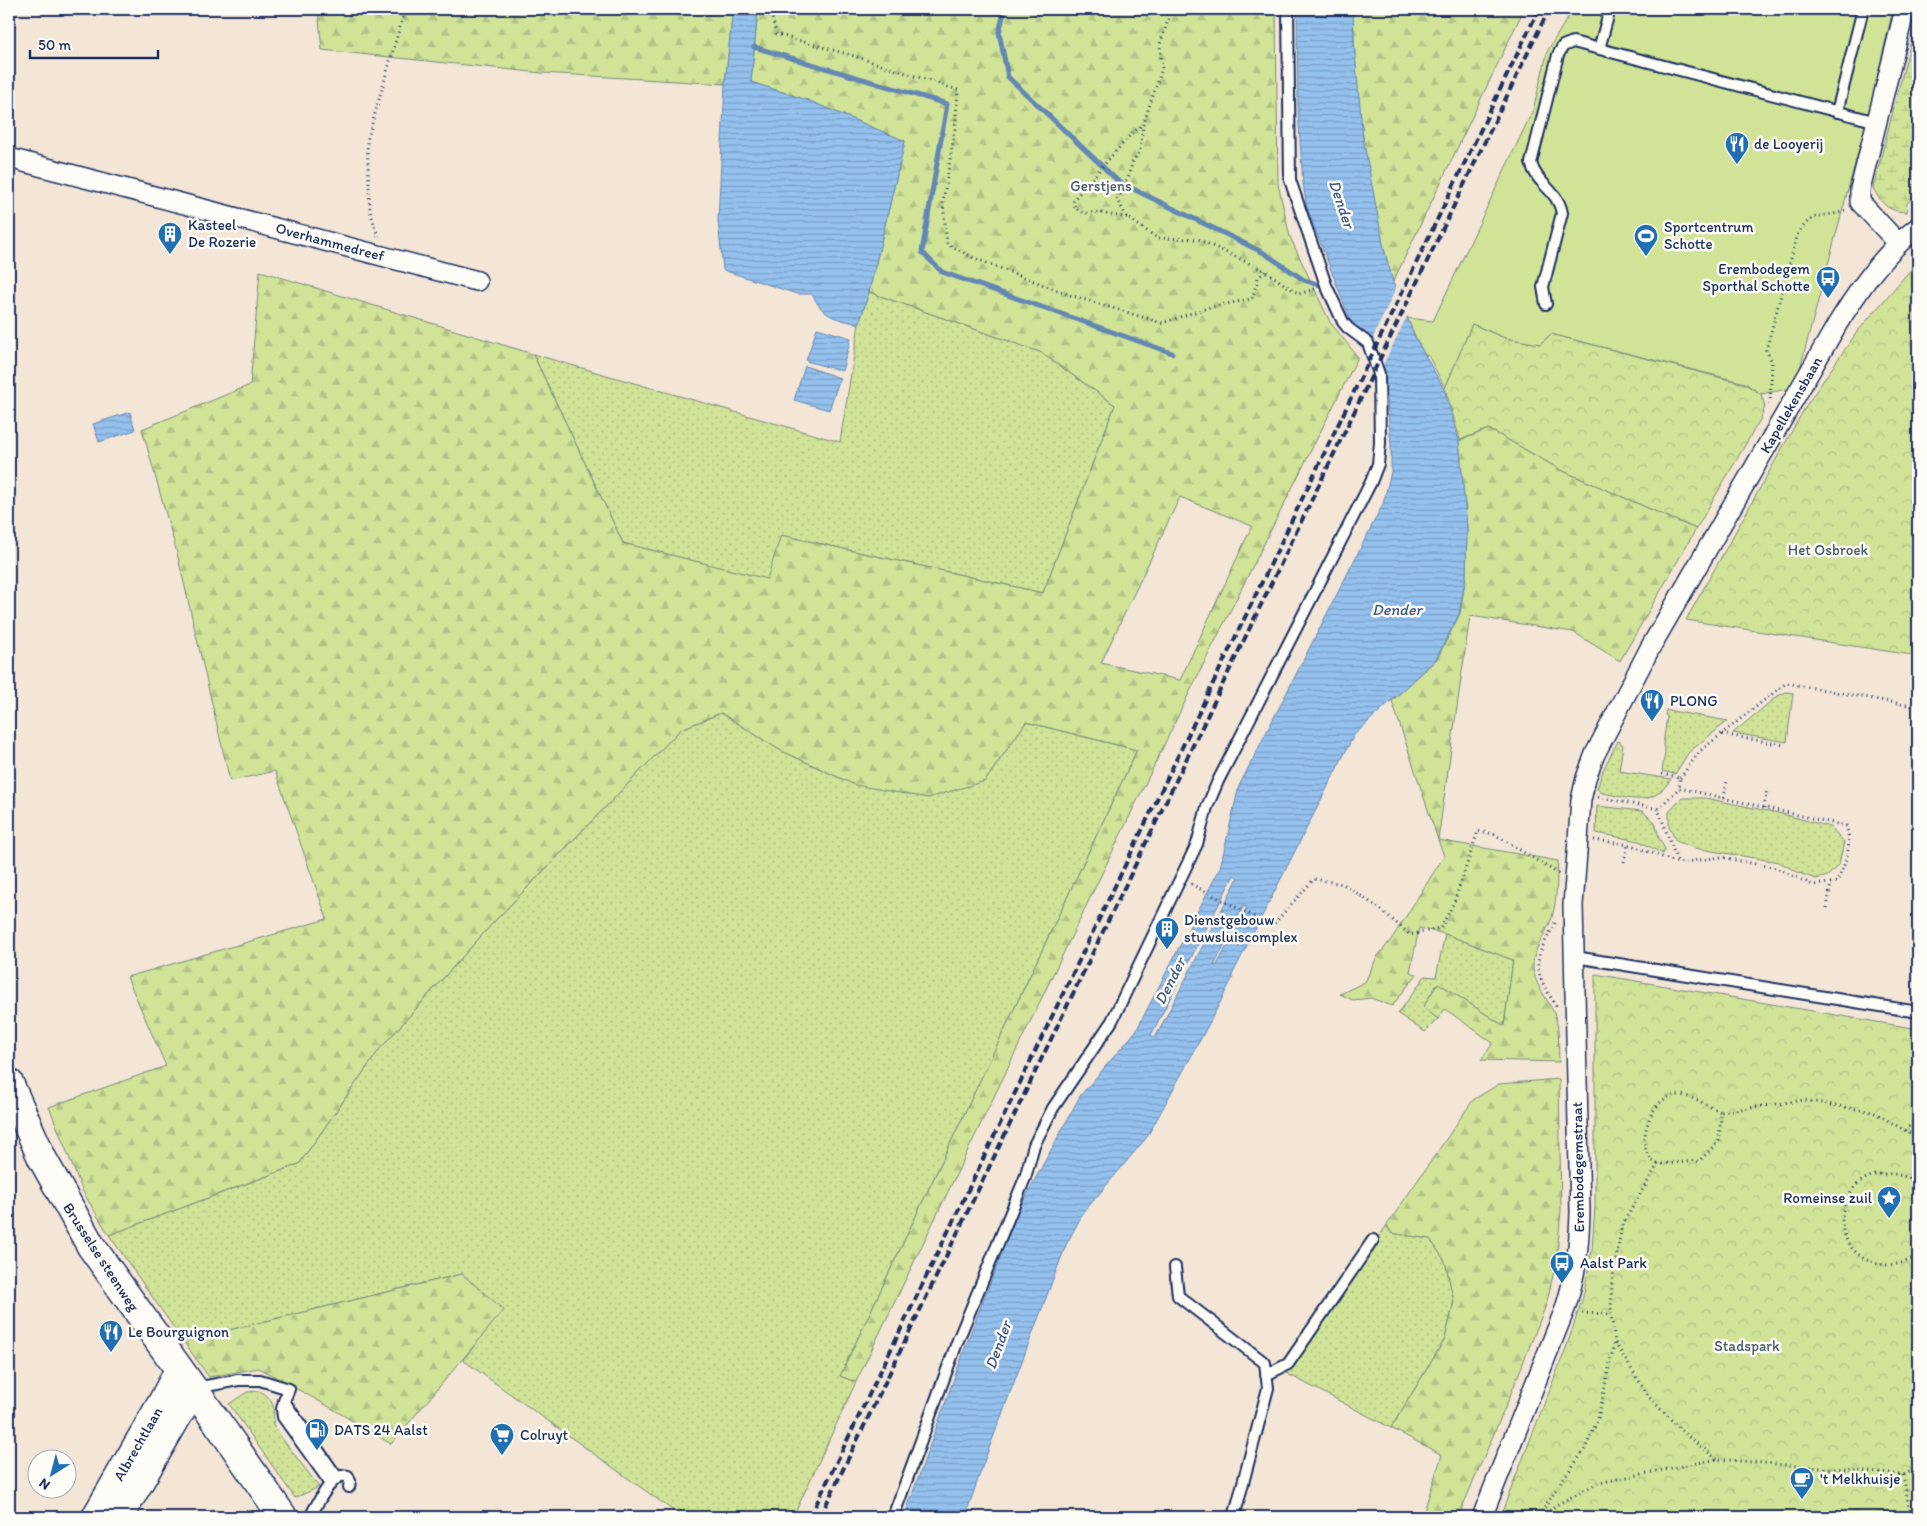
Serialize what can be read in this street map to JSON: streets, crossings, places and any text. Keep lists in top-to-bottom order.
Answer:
{
  "streets": {
    "main road": ["Brusselse steenweg", "Albrechtlaan"],
    "street": ["Overhammedreef", "Kapellekensbaan", "Erembodegemstraat"]
  },
  "crossings": [
    ["Kapellekensbaan", "Erembodegemstraat"],
    ["Brusselse steenweg", "Albrechtlaan"]
  ],
  "water": ["Dender"],
  "parks": ["Gerstjens", "Het Osbroek", "Stadspark"],
  "places": {
    "restaurant": ["de Looyerij", "PLONG", "Le Bourguignon"],
    "building": ["Kasteel De Rozerie", "Dienstgebouw stuwsluiscomplex"],
    "sports": ["Sportcentrum Schotte"],
    "bus stop": ["Erembodegem Sporthal Schotte", "Aalst Park"],
    "place": ["Romeinse zuil"],
    "fuel station": ["DATS 24 Aalst"],
    "supermarket": ["Colruyt"],
    "cafe": ["'t Melkhuisje"]
  },
  "scale_bar": "50 m",
  "north": "bottom left"
}
